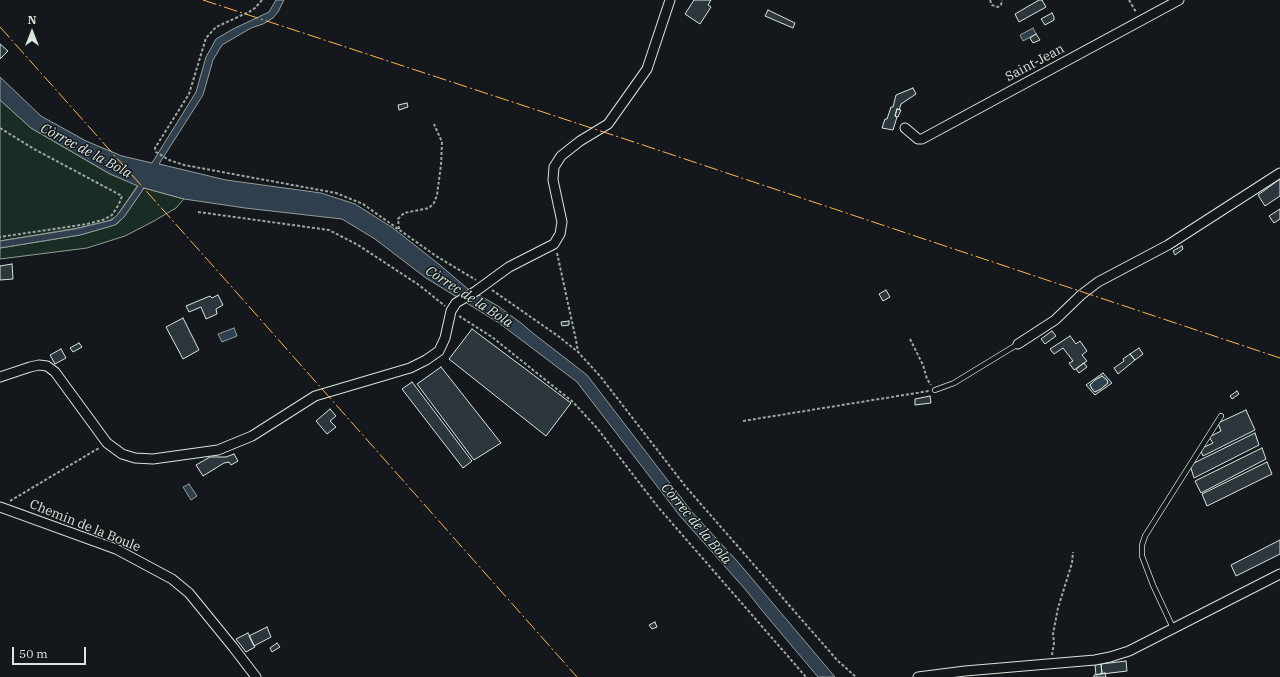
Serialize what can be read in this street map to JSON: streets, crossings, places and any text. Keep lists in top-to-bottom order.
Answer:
{
  "streets": {
    "street": ["Saint-Jean", "Chemin de la Boule"]
  },
  "water": ["Còrrec de la Bola"],
  "scale_bar": "50 m",
  "north": "top"
}
